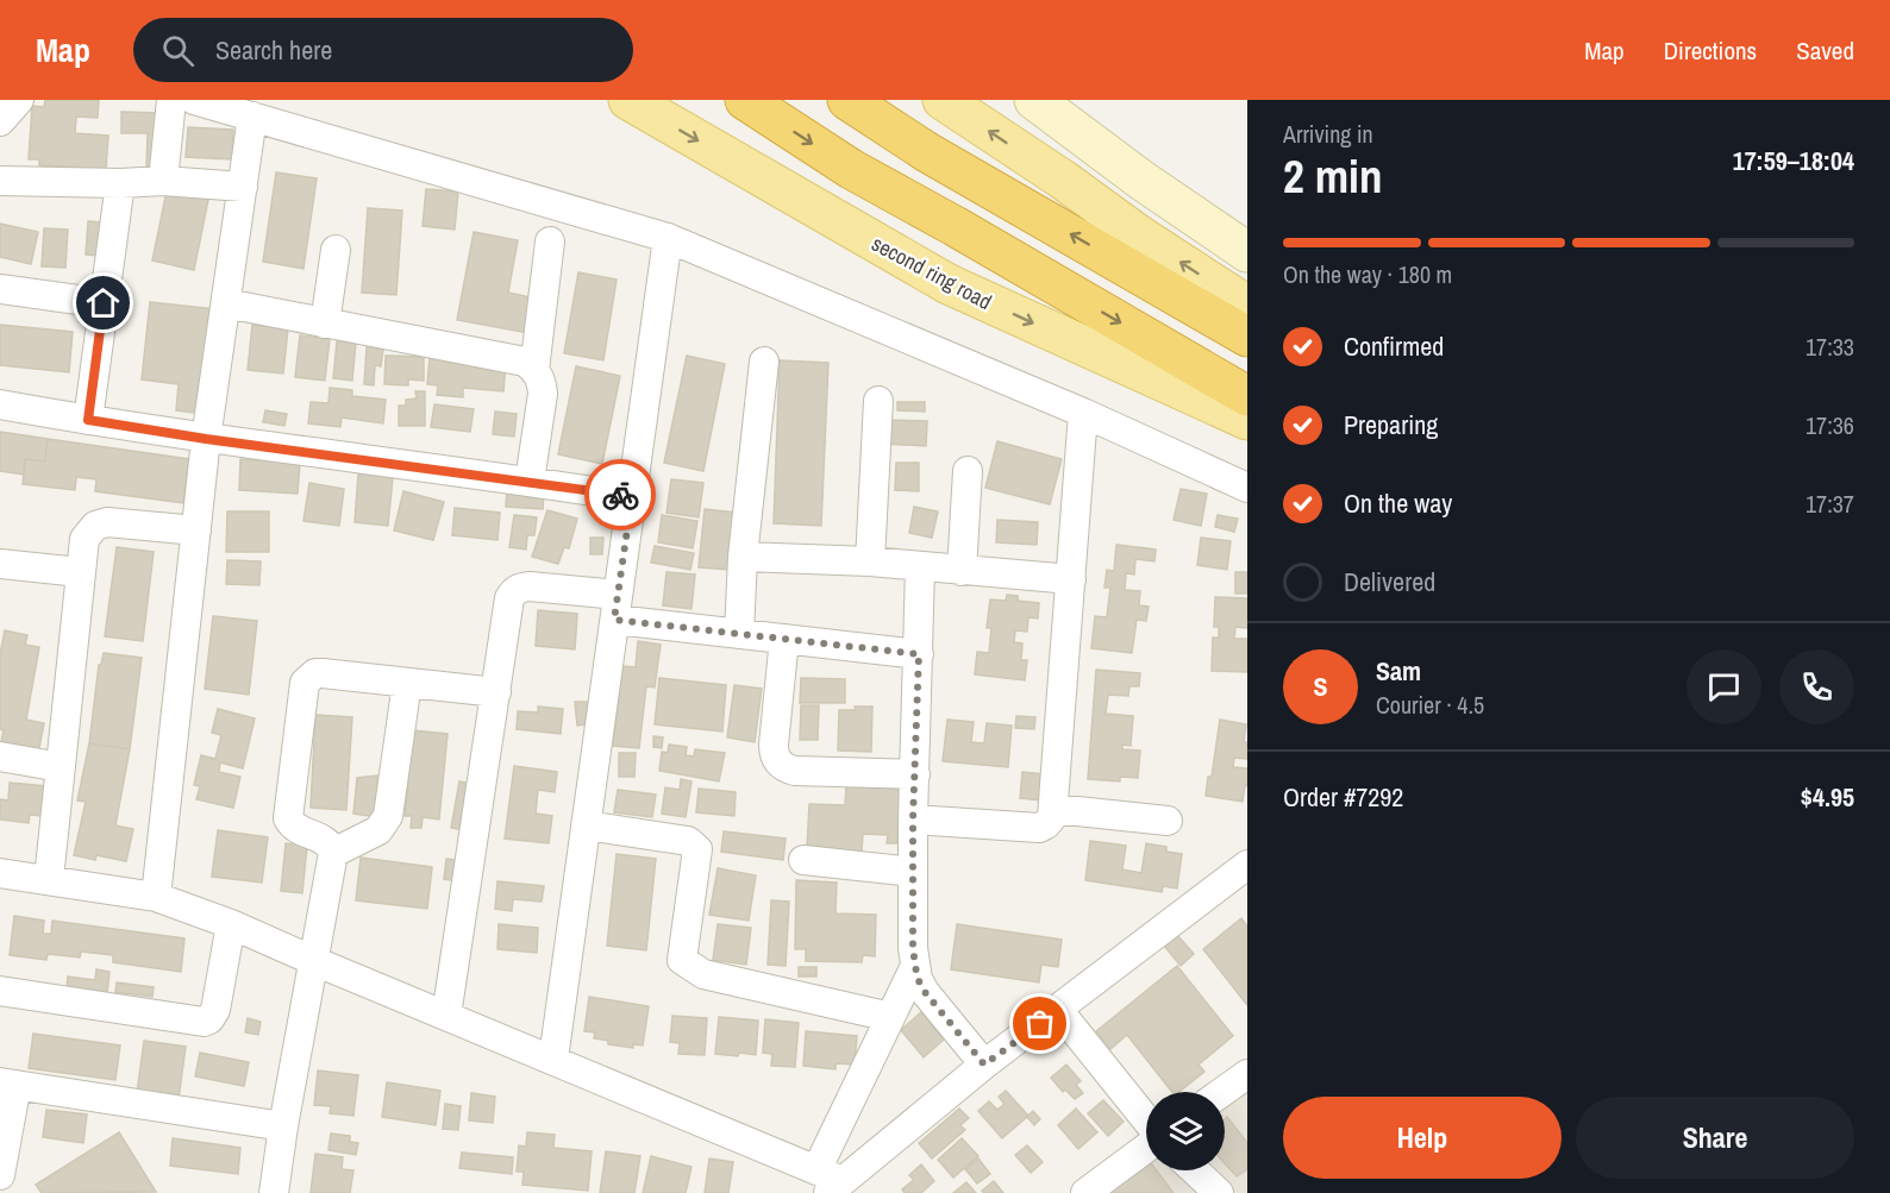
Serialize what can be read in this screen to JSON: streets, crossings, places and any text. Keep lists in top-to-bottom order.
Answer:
{
  "streets": {
    "main road": ["second ring road"]
  },
  "page": {
    "header": "Map",
    "search": "Search here",
    "nav": ["Map", "Directions", "Saved"],
    "heading": ["2 min", "Arriving in", "17:59–18:04"],
    "panel": [
      "Sam",
      "Courier · 4.5",
      "Order #7292",
      "$4.95"
    ],
    "bar": "On the way · 180 m",
    "list": [
      ["Confirmed", "17:33"],
      ["Preparing", "17:36"],
      ["On the way", "17:37"],
      "Delivered"
    ],
    "round": "S",
    "buttons": ["Help", "Share"]
  }
}
